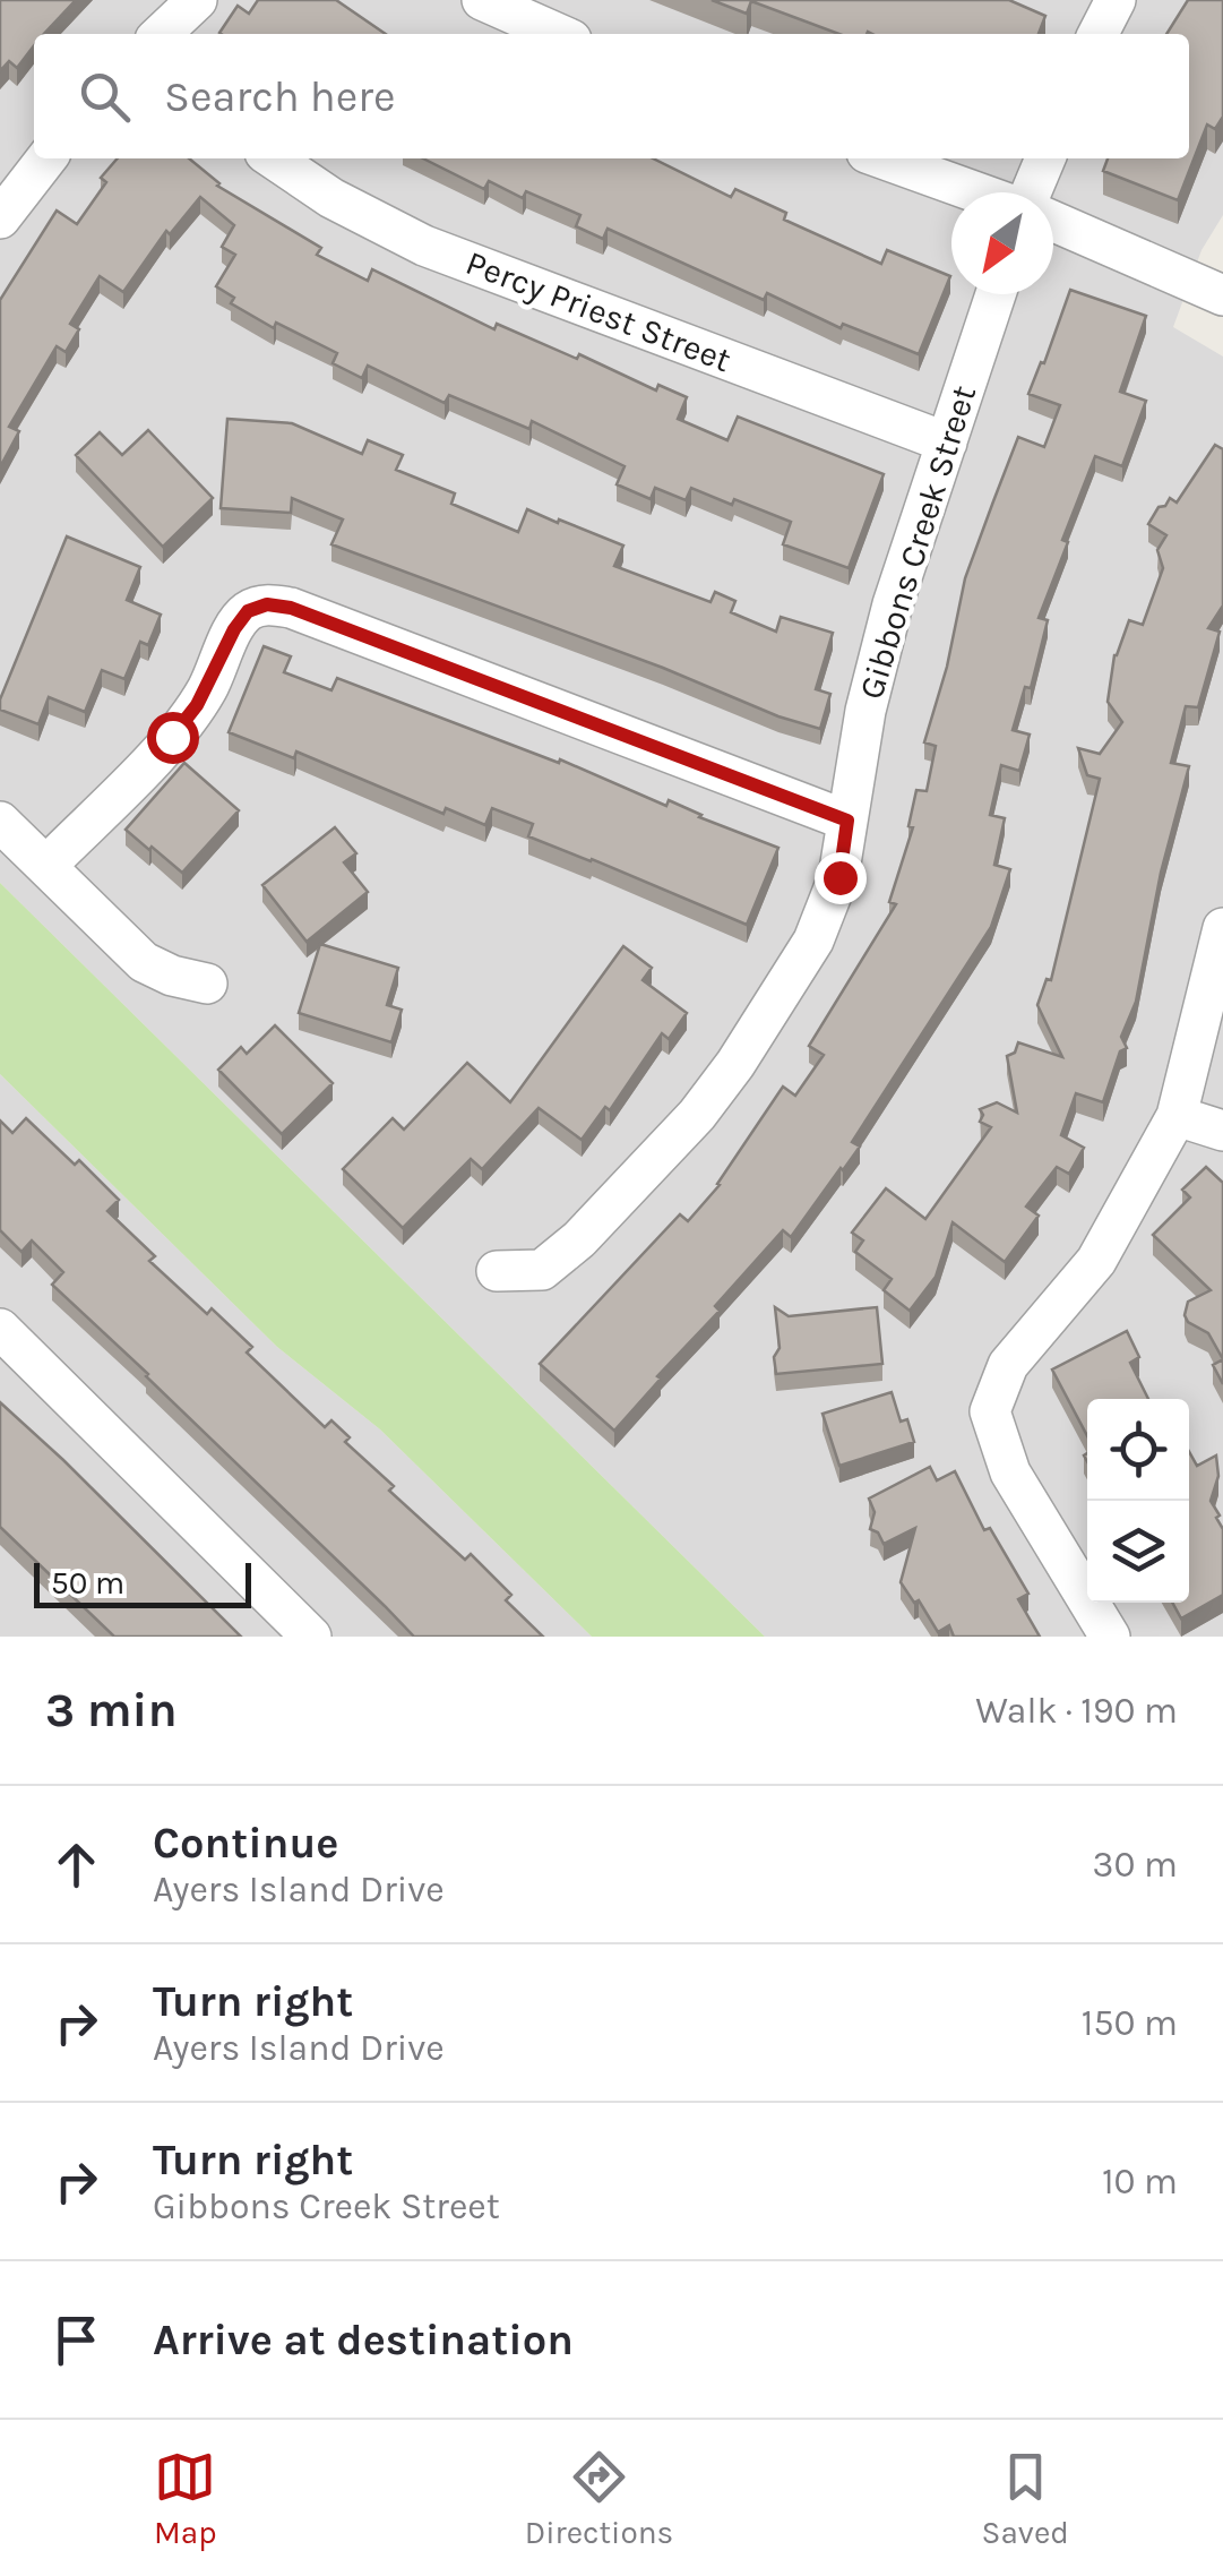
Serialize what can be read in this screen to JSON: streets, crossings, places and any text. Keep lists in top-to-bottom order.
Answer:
{
  "streets": {
    "street": ["Percy Priest Street", "Gibbons Creek Street"]
  },
  "crossings": [
    ["Percy Priest Street", "Gibbons Creek Street"]
  ],
  "scale_bar": "50 m",
  "north": "bottom left",
  "page": {
    "search": "Search here",
    "scale": "50 m",
    "heading": ["3 min", "Walk · 190 m"],
    "list": [
      ["Continue", "Ayers Island Drive", "30 m"],
      ["Turn right", "Ayers Island Drive", "150 m"],
      ["Turn right", "Gibbons Creek Street", "10 m"],
      "Arrive at destination"
    ],
    "nav": ["Map", "Directions", "Saved"]
  }
}
